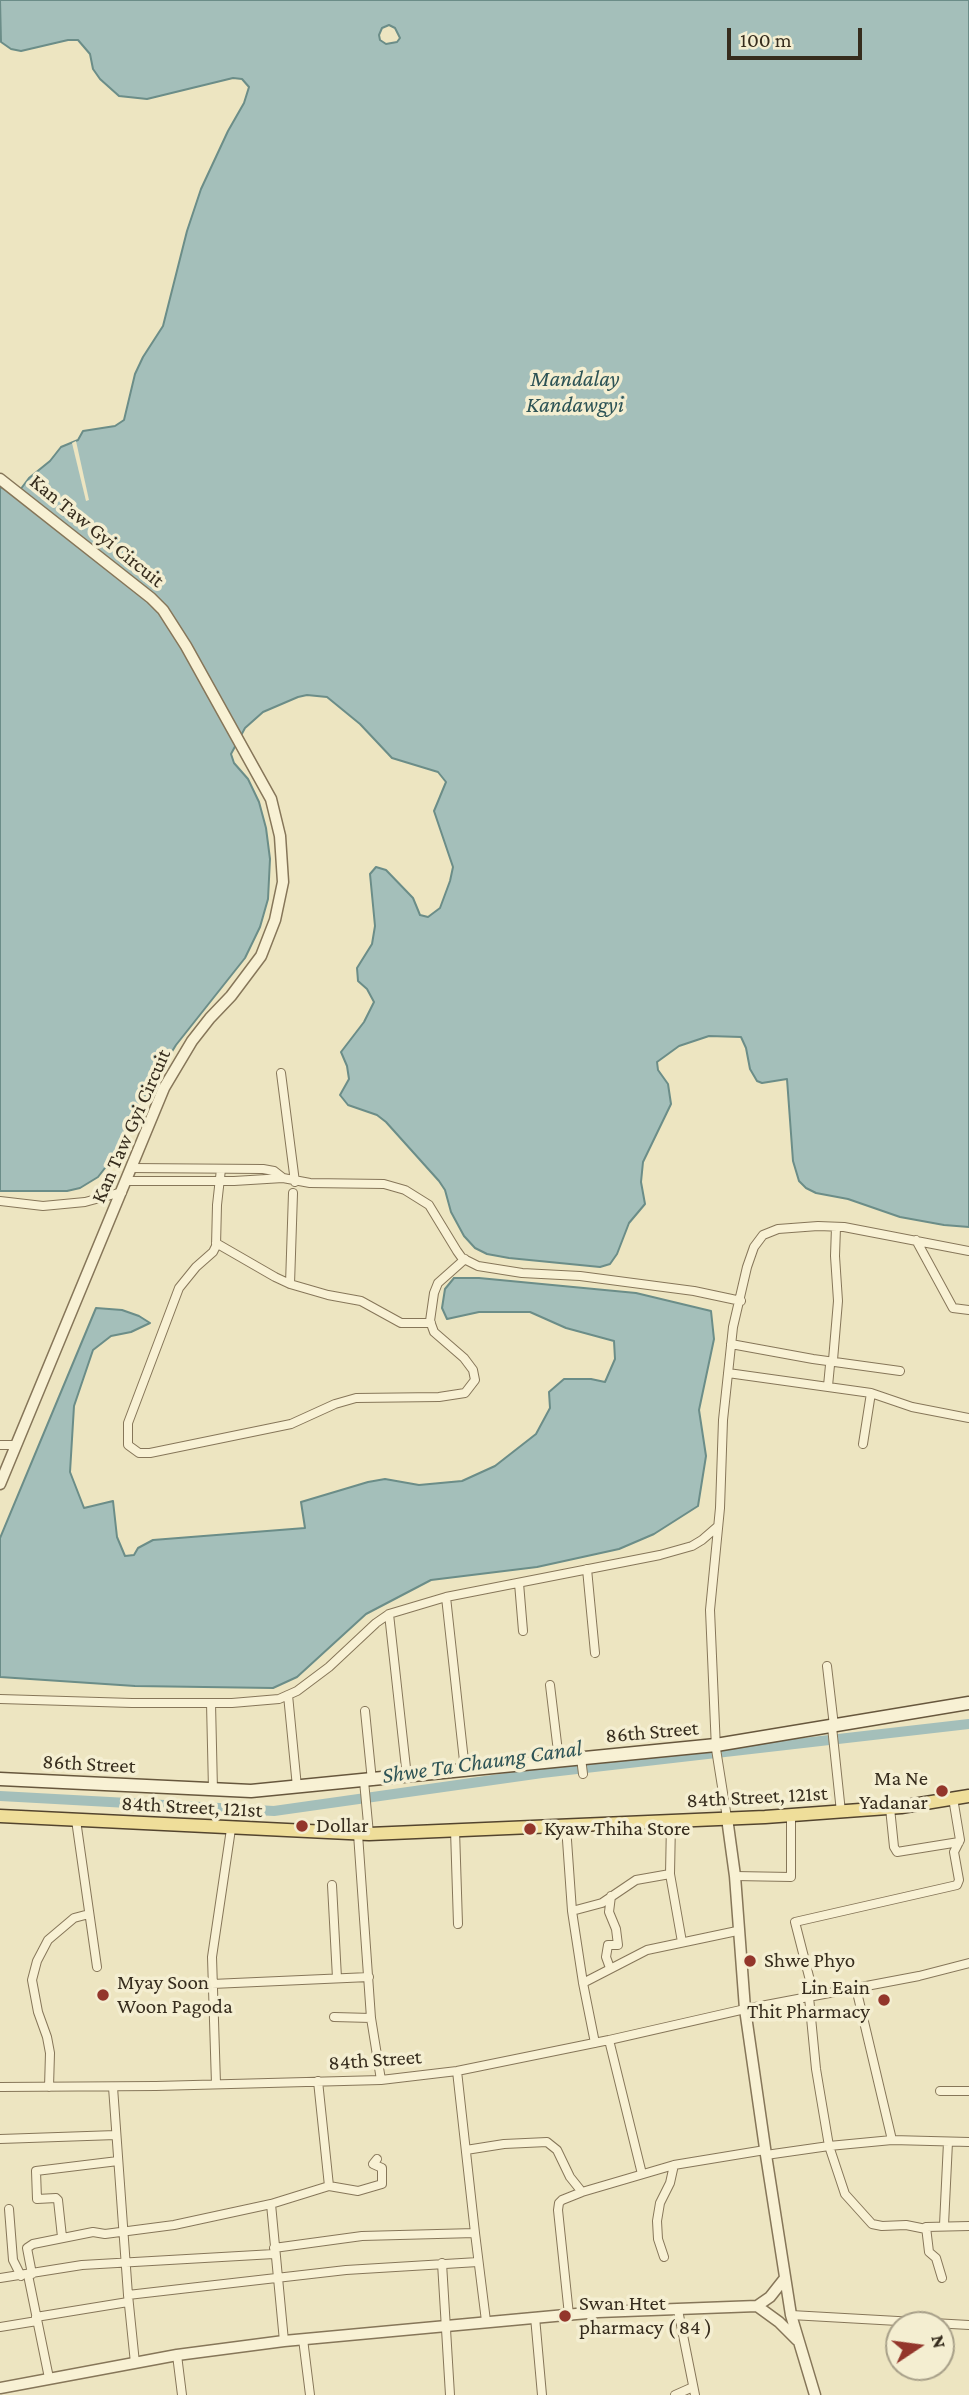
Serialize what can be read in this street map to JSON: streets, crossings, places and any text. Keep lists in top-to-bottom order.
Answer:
{
  "streets": {
    "main road": ["86th Street", "84th Street, 121st"],
    "street": ["Kan Taw Gyi Circuit", "84th Street"]
  },
  "water": ["Mandalay Kandawgyi", "Shwe Ta Chaung Canal"],
  "places": [
    "Ma Ne Yadanar",
    "Dollar",
    "Kyaw Thiha Store",
    "Shwe Phyo",
    "Myay Soon Woon Pagoda",
    "Lin Eain Thit Pharmacy",
    "Swan Htet pharmacy ( 84 )"
  ],
  "scale_bar": "100 m",
  "north": "right"
}
